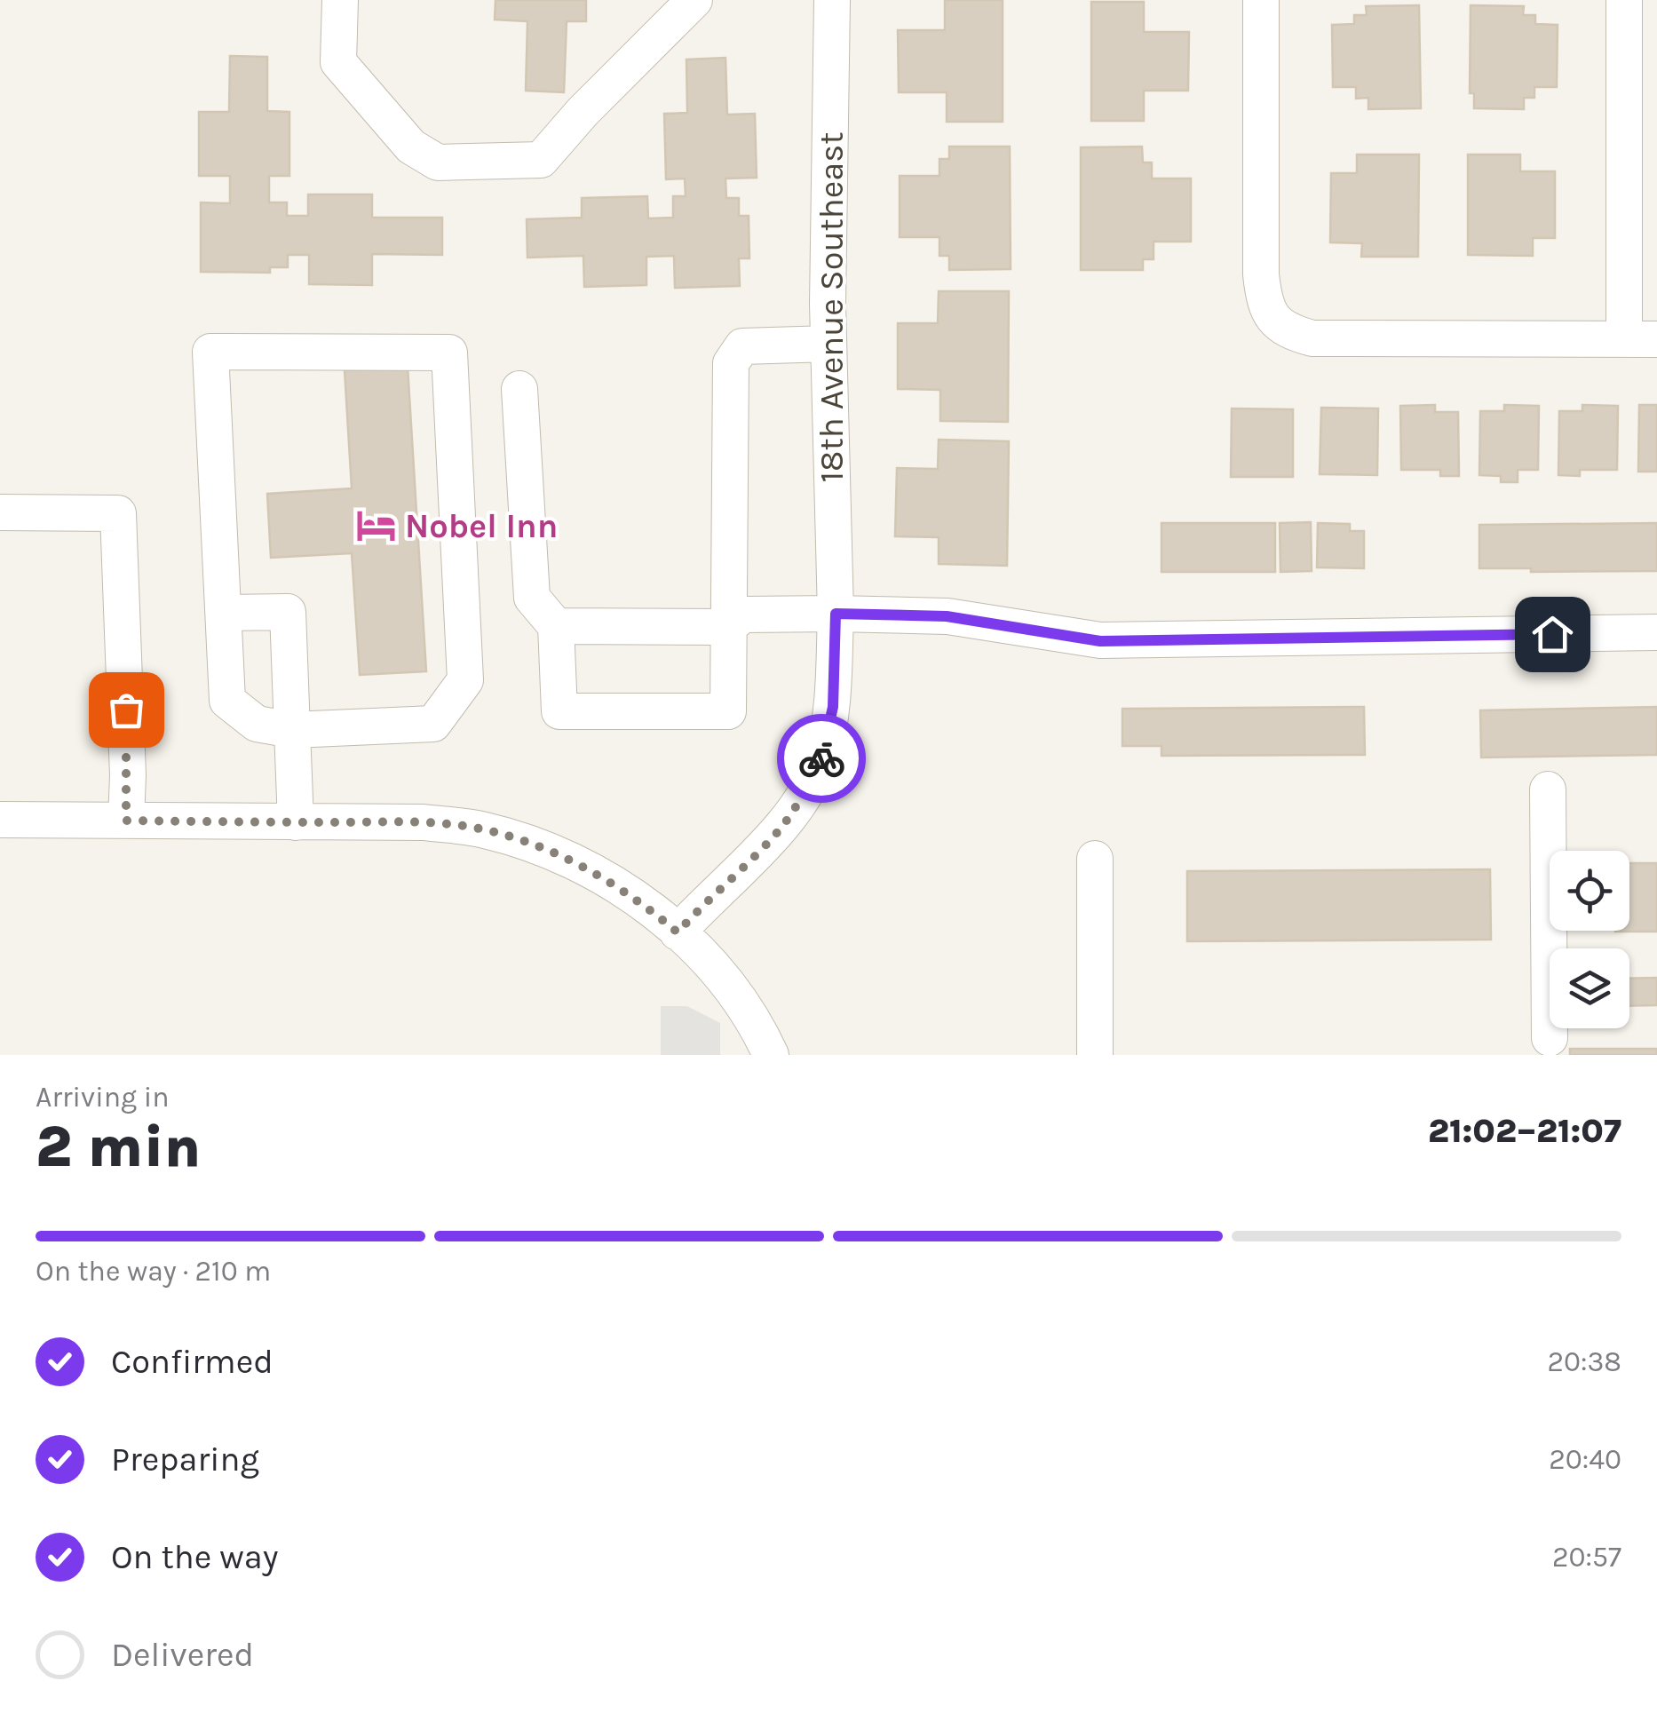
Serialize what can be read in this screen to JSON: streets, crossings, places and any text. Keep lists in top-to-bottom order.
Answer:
{
  "streets": {
    "street": ["18th Avenue Southeast"]
  },
  "places": {
    "hotel": ["Nobel Inn"]
  },
  "page": {
    "heading": ["2 min", "Arriving in", "21:02–21:07"],
    "bar": "On the way · 210 m",
    "list": [
      ["Confirmed", "20:38"],
      ["Preparing", "20:40"],
      ["On the way", "20:57"],
      "Delivered"
    ]
  }
}
